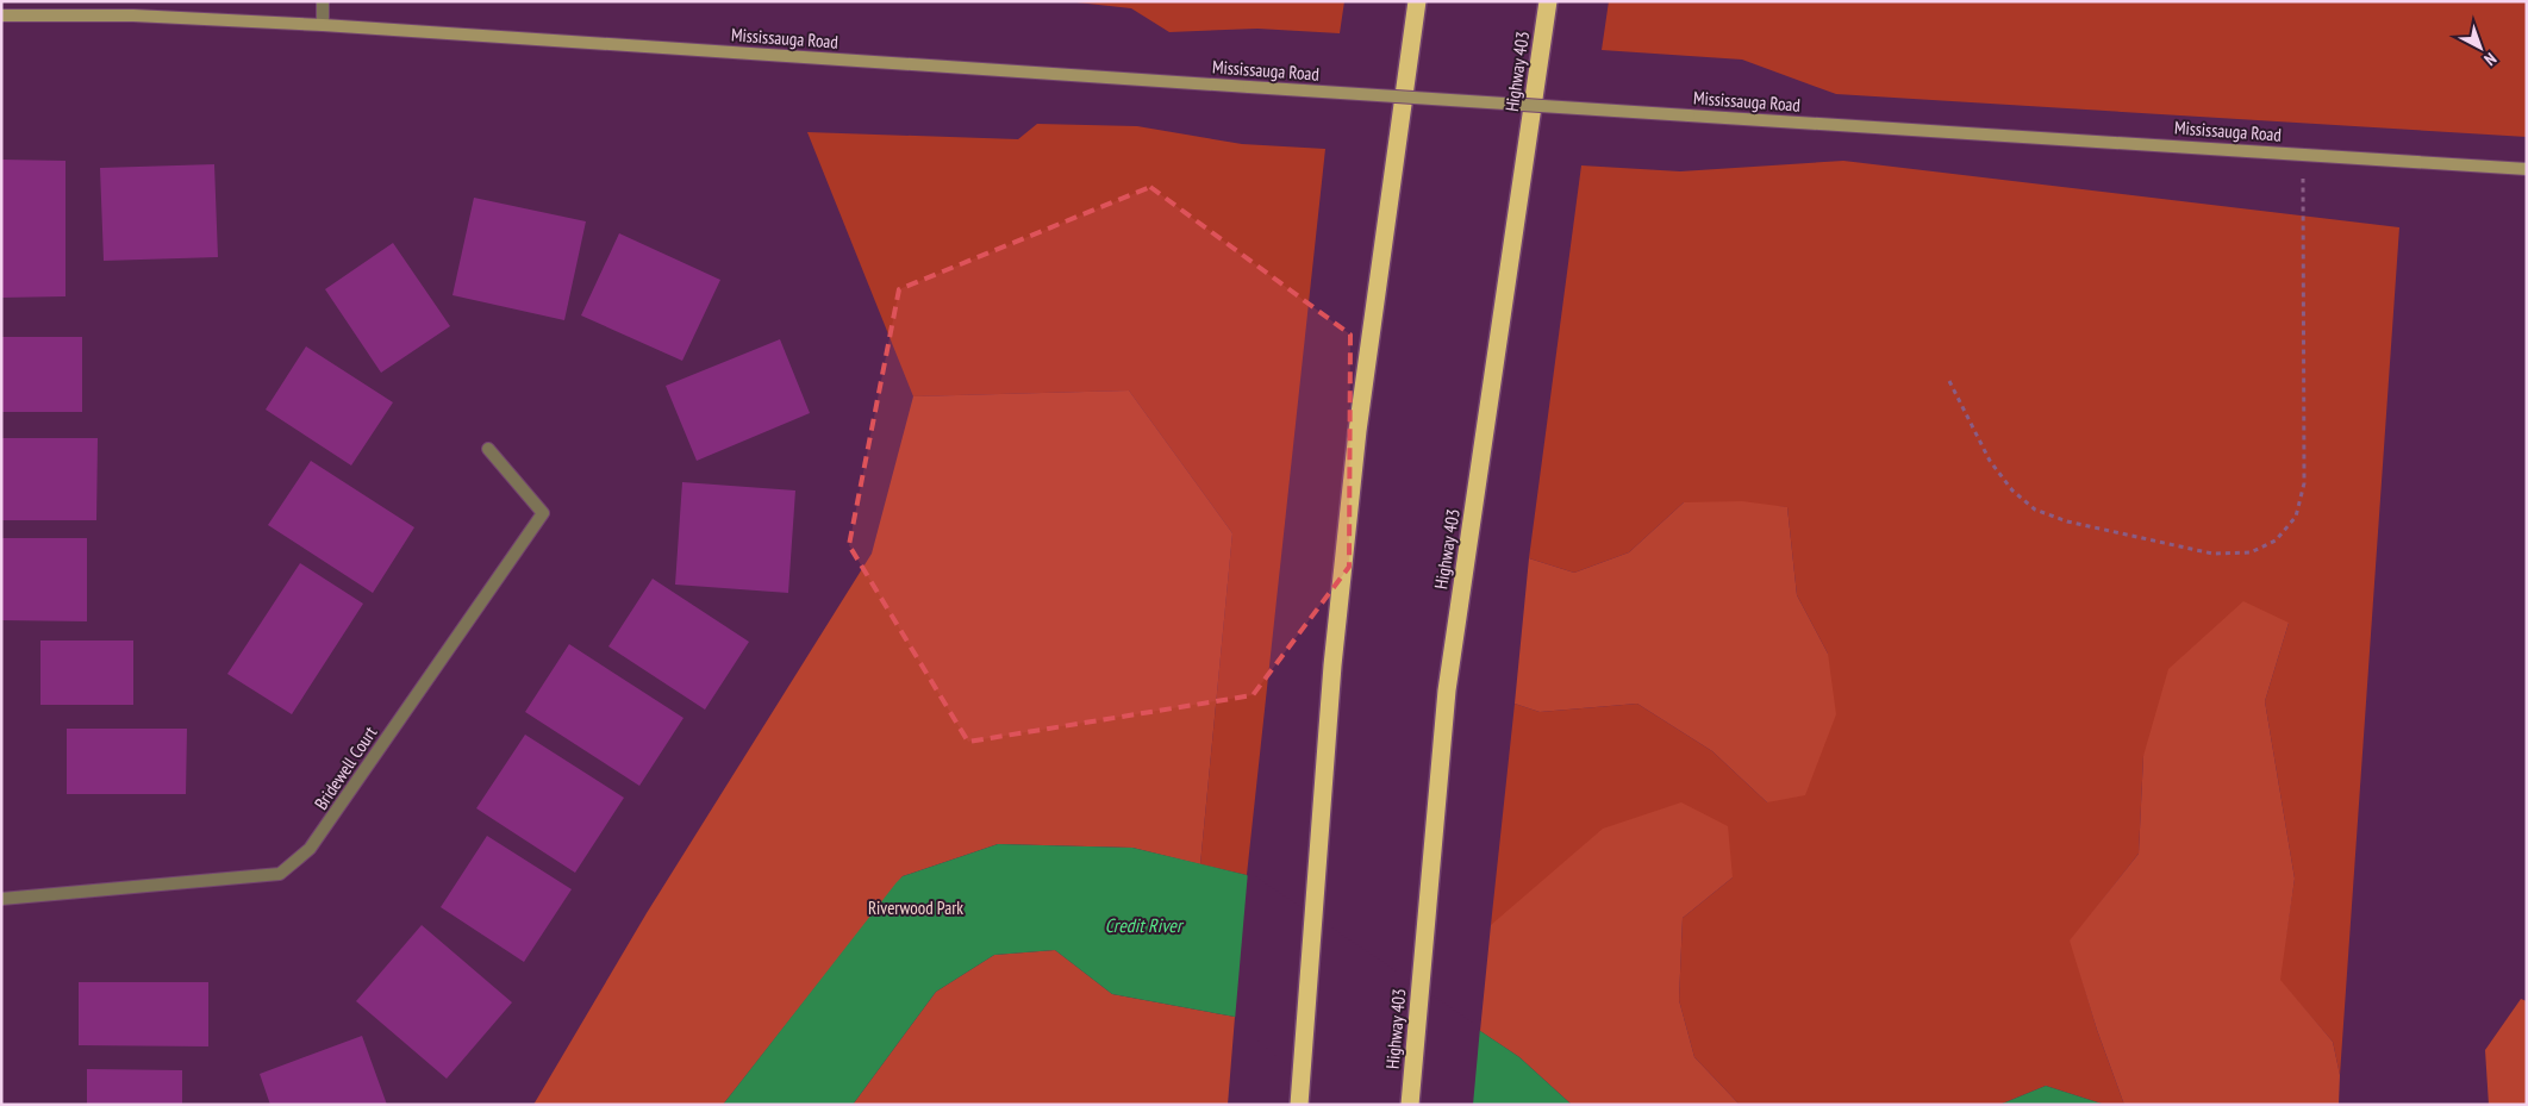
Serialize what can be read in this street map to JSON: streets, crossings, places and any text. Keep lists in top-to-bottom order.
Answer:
{
  "streets": {
    "highway": ["Highway 403"],
    "main road": ["Mississauga Road"],
    "street": ["Bridewell Court"]
  },
  "water": ["Credit River"],
  "parks": ["Riverwood Park"],
  "north": "bottom right"
}
